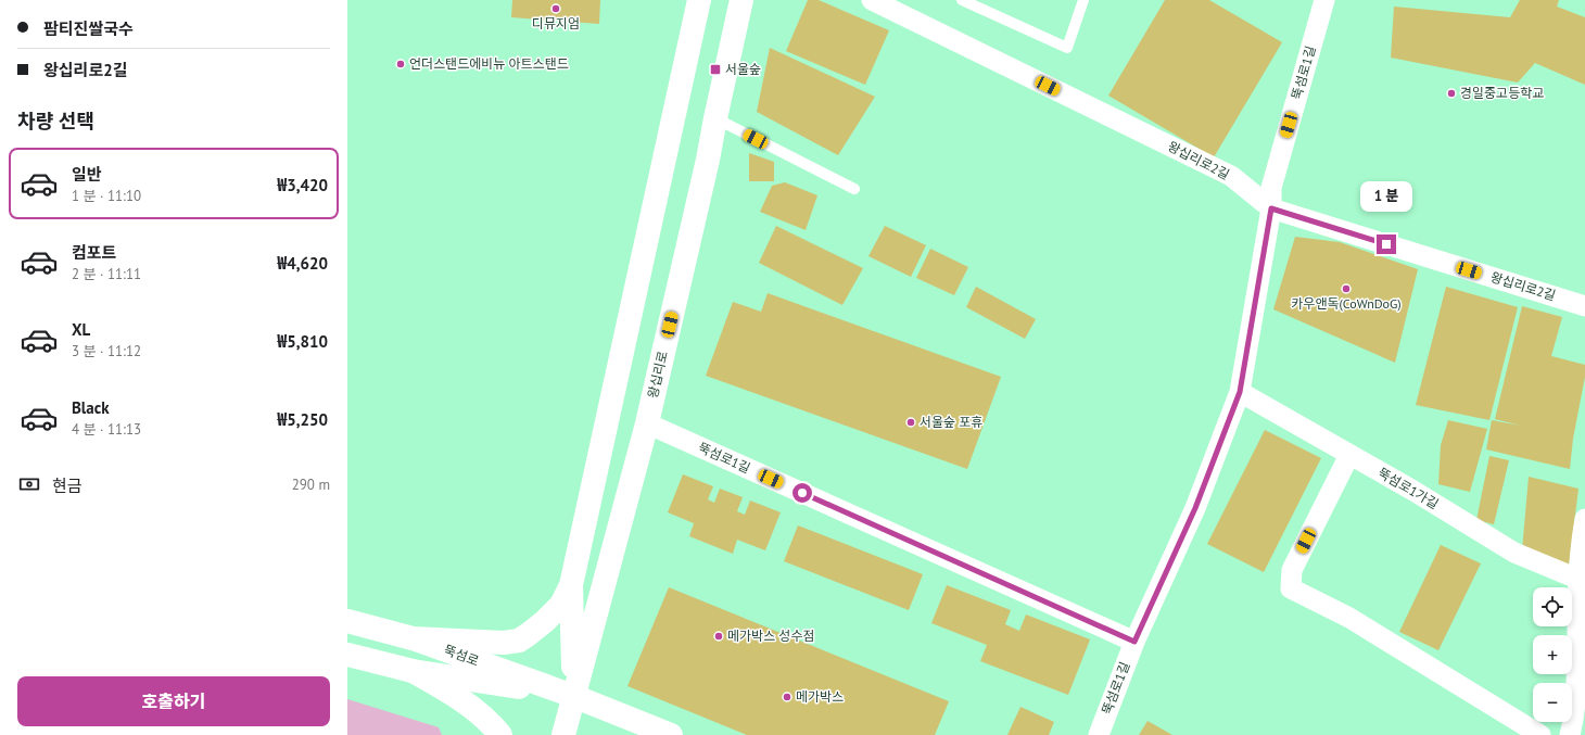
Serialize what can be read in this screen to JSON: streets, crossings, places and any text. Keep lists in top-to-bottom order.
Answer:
{
  "streets": {
    "main road": ["왕십리로", "뚝섬로"],
    "street": ["뚝섬로1길", "왕십리로2길", "뚝섬로1가길"]
  },
  "crossings": [
    ["뚝섬로1길", "왕십리로2길"],
    ["뚝섬로1길", "왕십리로"],
    ["뚝섬로1길", "뚝섬로1가길"],
    ["왕십리로", "뚝섬로"]
  ],
  "places": {
    "other": [
      "디뮤지엄",
      "언더스탠드에비뉴 아트스탠드",
      "경일중고등학교",
      "카우앤독(CoWnDoG)",
      "서울숲 포휴",
      "메가박스 성수점",
      "메가박스"
    ],
    "transit": ["서울숲"]
  },
  "page": {
    "banner": ["팜티진쌀국수", "왕십리로2길"],
    "heading": "차량 선택",
    "list": [
      {
        "name": "일반",
        "note": "1 분 · 11:10",
        "value": "₩3,420"
      },
      {
        "name": "컴포트",
        "note": "2 분 · 11:11",
        "value": "₩4,620"
      },
      {
        "name": "XL",
        "note": "3 분 · 11:12",
        "value": "₩5,810"
      },
      {
        "name": "Black",
        "note": "4 분 · 11:13",
        "value": "₩5,250"
      }
    ],
    "bubble": "1 분",
    "pay": ["현금", "290 m"],
    "map_buttons": ["+", "−"],
    "buttons": "호출하기"
  }
}
